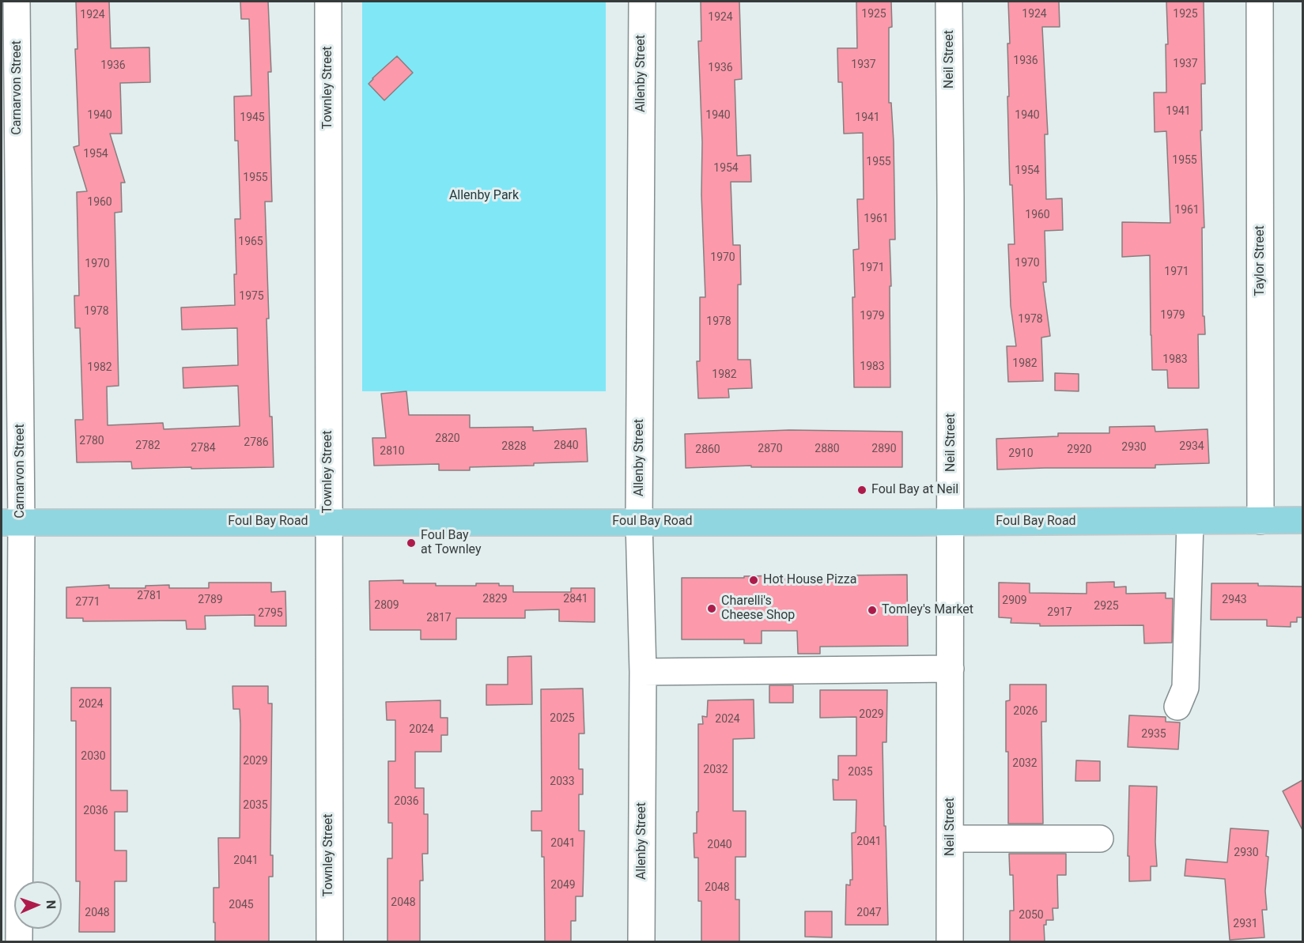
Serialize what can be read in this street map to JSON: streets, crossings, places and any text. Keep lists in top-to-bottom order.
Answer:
{
  "streets": {
    "main road": ["Foul Bay Road"],
    "street": [
      "Neil Street",
      "Allenby Street",
      "Carnarvon Street",
      "Townley Street",
      "Taylor Street"
    ]
  },
  "crossings": [
    ["Neil Street", "Foul Bay Road"],
    ["Allenby Street", "Foul Bay Road"],
    ["Carnarvon Street", "Foul Bay Road"],
    ["Townley Street", "Foul Bay Road"],
    ["Taylor Street", "Foul Bay Road"]
  ],
  "parks": ["Allenby Park"],
  "places": [
    "Foul Bay at Neil",
    "Foul Bay at Townley",
    "Hot House Pizza",
    "Charelli's Cheese Shop",
    "Tomley's Market"
  ],
  "house_numbers": [
    "1925",
    "1924",
    "1925",
    "1924",
    "1924",
    "1936",
    "1937",
    "1937",
    "1936",
    "1936",
    "1941",
    "1940",
    "1940",
    "1940",
    "1945",
    "1941",
    "1954",
    "1955",
    "1955",
    "1954",
    "1954",
    "1955",
    "1960",
    "1961",
    "1960",
    "1961",
    "1965",
    "1970",
    "1970",
    "1970",
    "1971",
    "1971",
    "1975",
    "1978",
    "1979",
    "1979",
    "1978",
    "1978",
    "1983",
    "1982",
    "1983",
    "1982",
    "1982",
    "2820",
    "2780",
    "2786",
    "2782",
    "2840",
    "2828",
    "2934",
    "2930",
    "2784",
    "2870",
    "2880",
    "2890",
    "2860",
    "2920",
    "2810",
    "2910",
    "2781",
    "2829",
    "2841",
    "2789",
    "2943",
    "2909",
    "2771",
    "2809",
    "2925",
    "2917",
    "2795",
    "2817",
    "2024",
    "2026",
    "2029",
    "2025",
    "2024",
    "2024",
    "2935",
    "2030",
    "2029",
    "2032",
    "2032",
    "2035",
    "2033",
    "2036",
    "2035",
    "2036",
    "2041",
    "2041",
    "2040",
    "2930",
    "2041",
    "2049",
    "2048",
    "2048",
    "2045",
    "2048",
    "2047",
    "2050",
    "2931"
  ],
  "north": "right"
}
